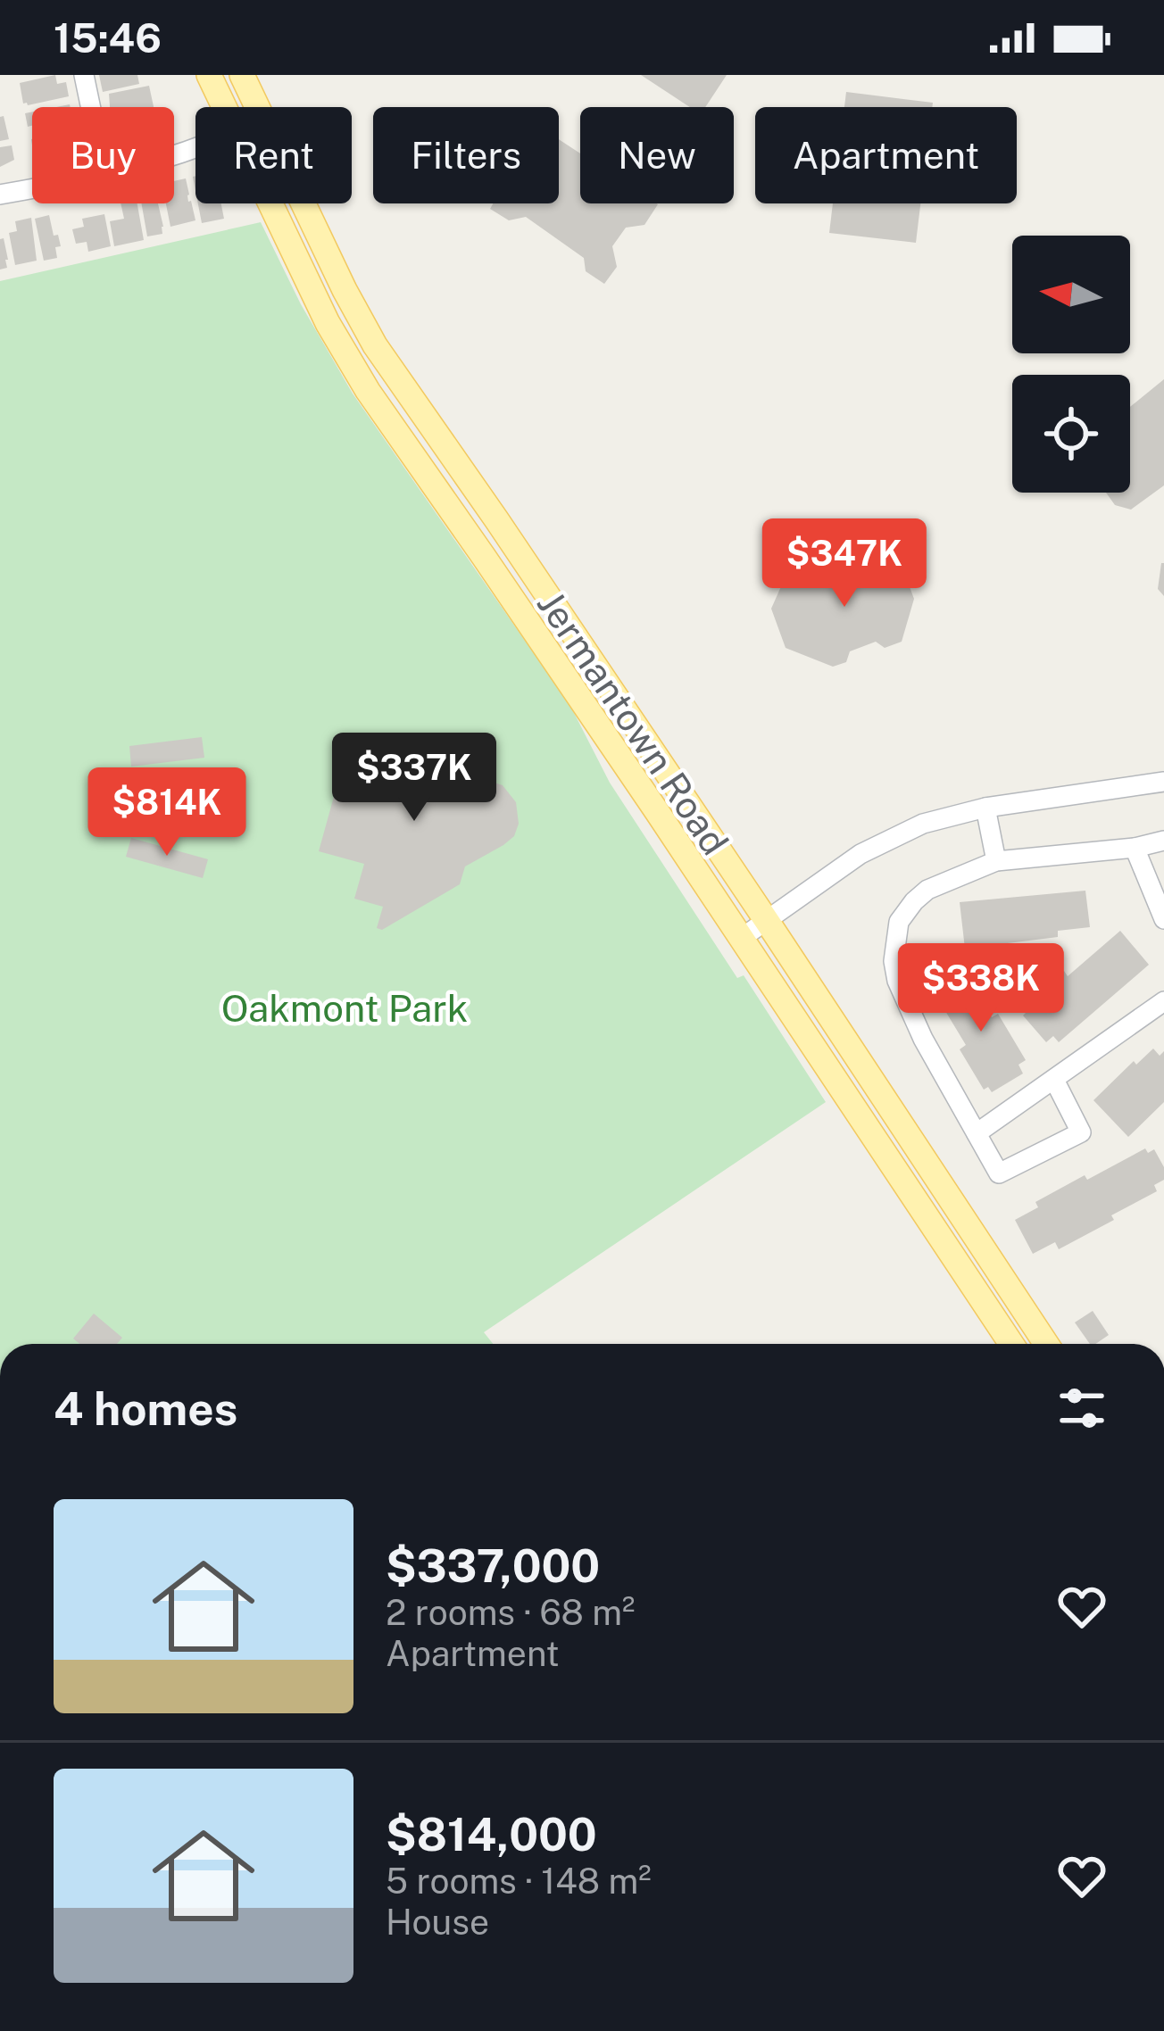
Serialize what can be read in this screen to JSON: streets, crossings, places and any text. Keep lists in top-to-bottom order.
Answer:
{
  "streets": {
    "main road": ["Jermantown Road"]
  },
  "parks": ["Oakmont Park"],
  "north": "left",
  "page": {
    "status": "15:46",
    "chip": [
      "Buy",
      "Rent",
      "Filters",
      "New",
      "Apartment"
    ],
    "price": [
      "$347K",
      "$337K",
      "$814K",
      "$338K"
    ],
    "heading": "4 homes",
    "list": [
      {
        "name": "$337,000",
        "note": "2 rooms · 68 m² · Apartment"
      },
      {
        "name": "$814,000",
        "note": "5 rooms · 148 m² · House"
      }
    ]
  }
}
